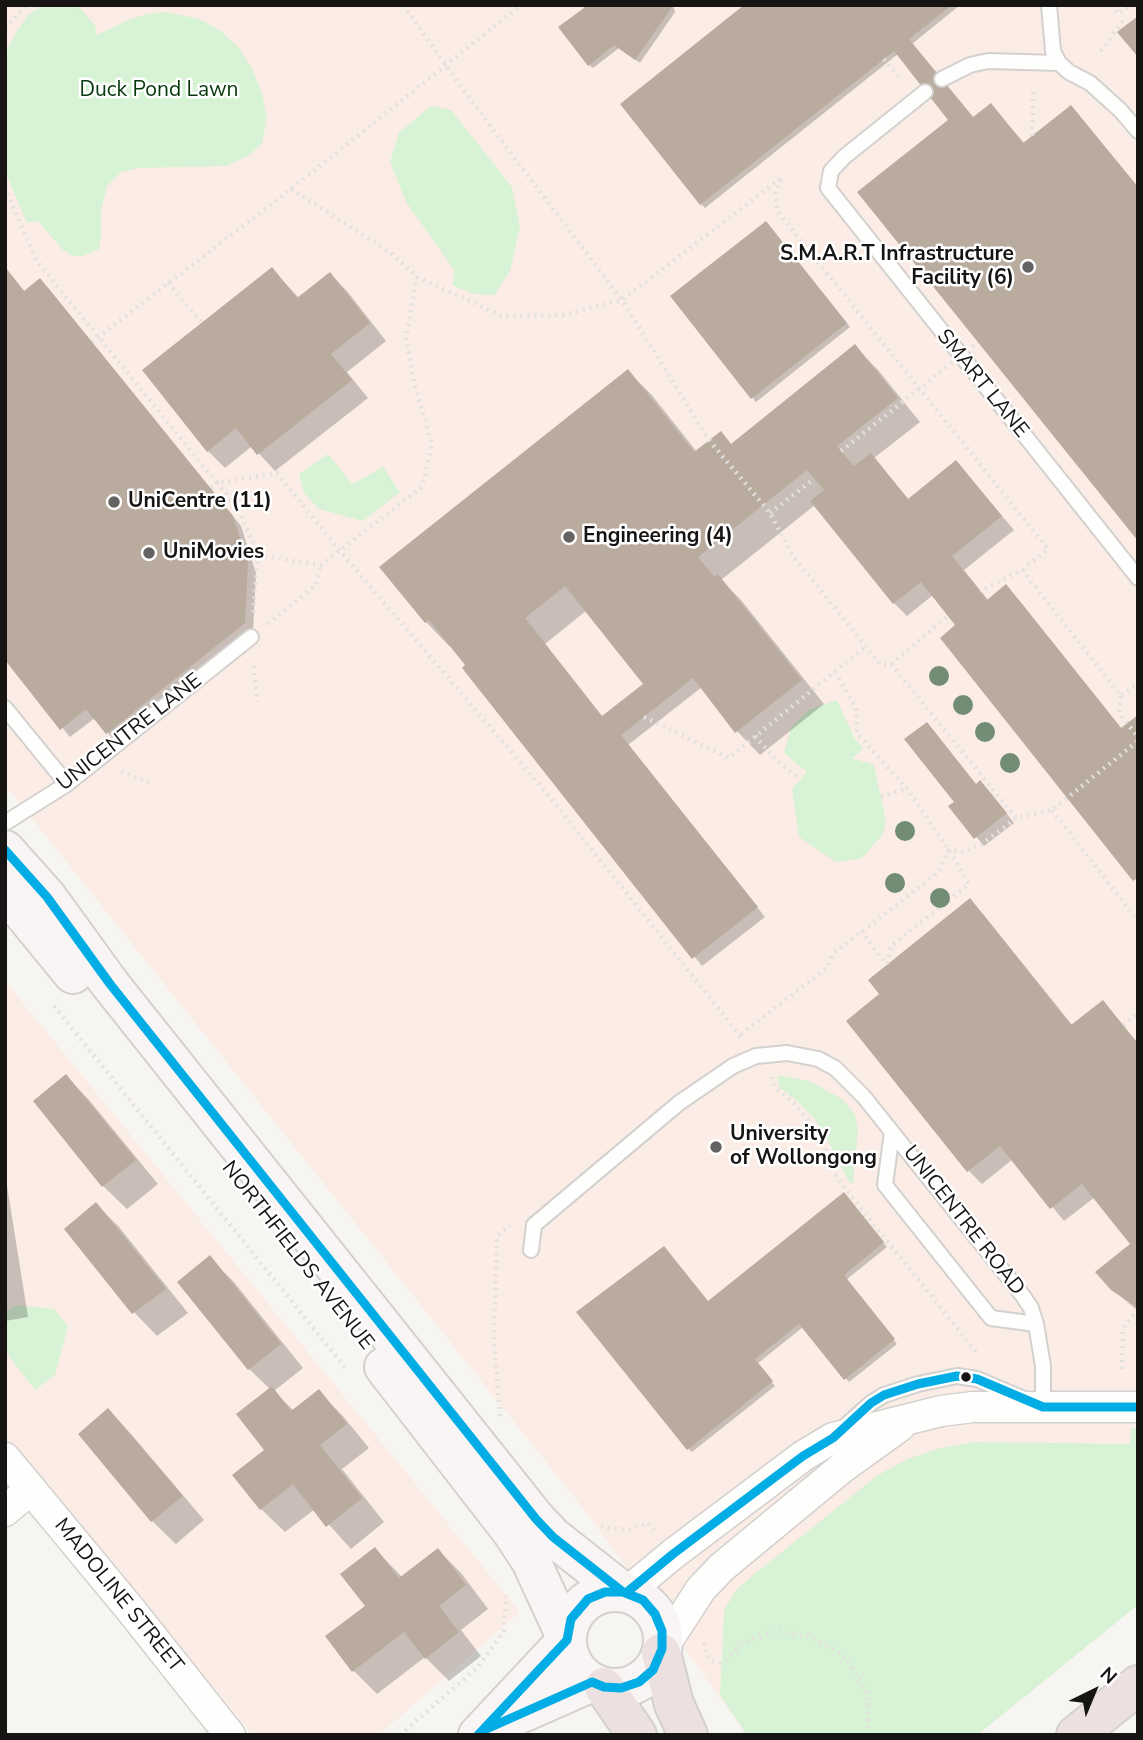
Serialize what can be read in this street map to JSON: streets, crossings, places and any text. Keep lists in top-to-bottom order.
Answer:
{
  "streets": {
    "main road": ["NORTHFIELDS AVENUE"],
    "street": ["MADOLINE STREET"],
    "lane": ["SMART LANE", "UNICENTRE LANE", "UNICENTRE ROAD"]
  },
  "parks": ["Duck Pond Lawn"],
  "places": [
    "S.M.A.R.T Infrastructure Facility (6)",
    "UniCentre (11)",
    "Engineering (4)",
    "UniMovies",
    "University of Wollongong"
  ],
  "north": "top right"
}
